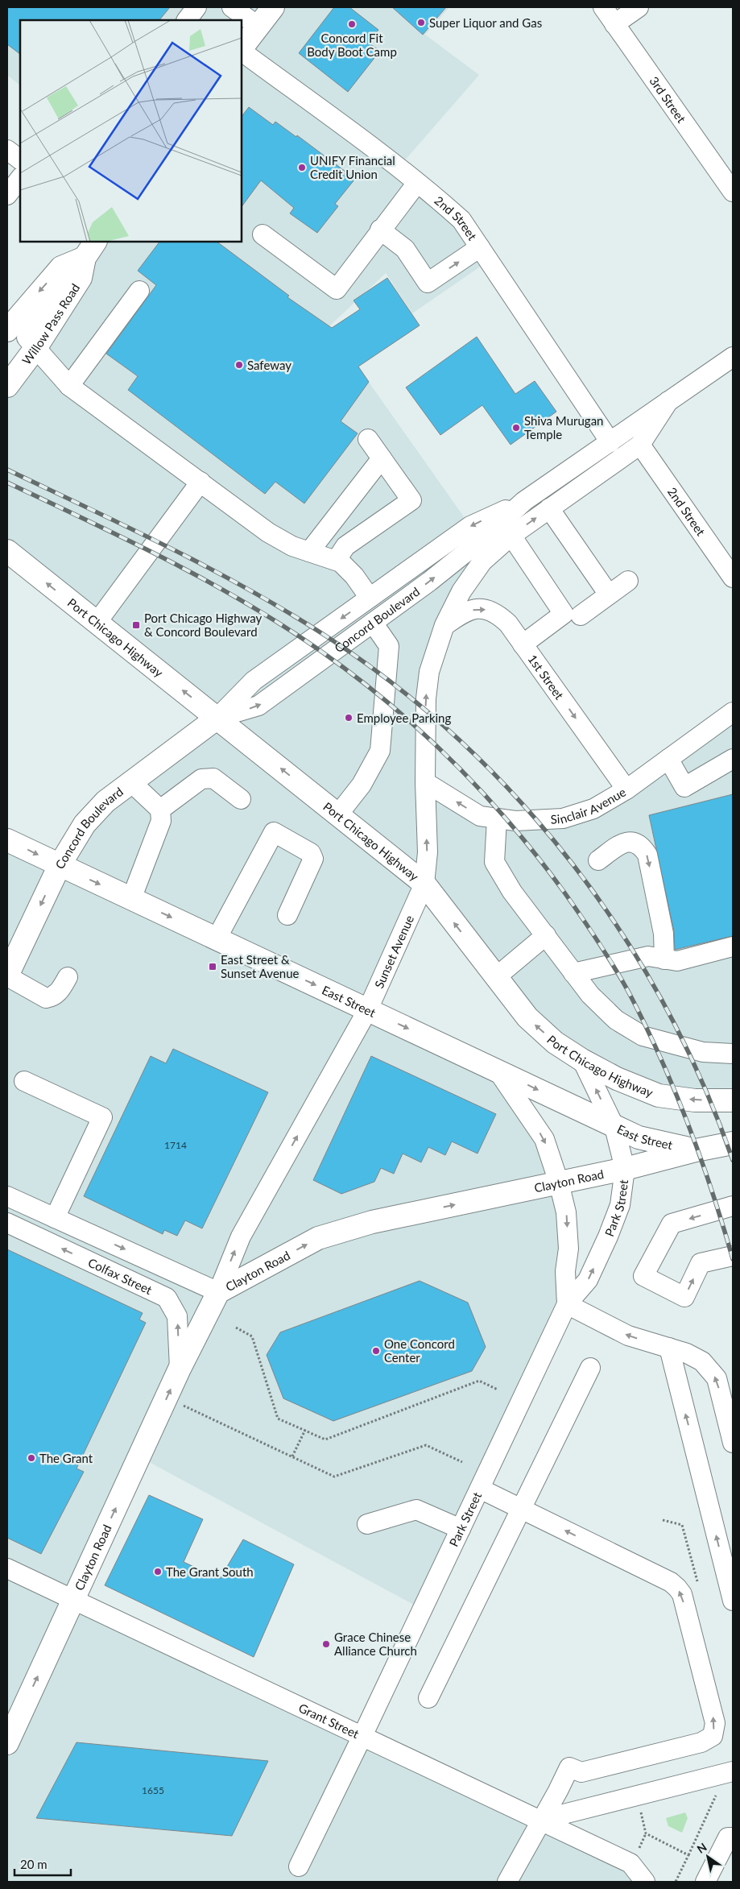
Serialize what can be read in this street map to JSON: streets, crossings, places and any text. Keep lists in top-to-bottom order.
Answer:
{
  "streets": {
    "main road": [
      "Willow Pass Road",
      "Concord Boulevard",
      "Port Chicago Highway",
      "East Street",
      "Clayton Road"
    ],
    "street": [
      "3rd Street",
      "2nd Street",
      "1st Street",
      "Sinclair Avenue",
      "Sunset Avenue",
      "Park Street",
      "Colfax Street",
      "Grant Street"
    ]
  },
  "crossings": [
    ["2nd Street", "Concord Boulevard"],
    ["Concord Boulevard", "Port Chicago Highway"],
    ["Concord Boulevard", "1st Street"],
    ["Concord Boulevard", "Sunset Avenue"],
    ["Concord Boulevard", "East Street"],
    ["Port Chicago Highway", "Sunset Avenue"],
    ["Port Chicago Highway", "Park Street"],
    ["1st Street", "Sinclair Avenue"],
    ["1st Street", "Sunset Avenue"],
    ["Sinclair Avenue", "Sunset Avenue"],
    ["Sunset Avenue", "East Street"],
    ["Sunset Avenue", "Clayton Road"],
    ["East Street", "Clayton Road"],
    ["East Street", "Park Street"],
    ["Clayton Road", "Park Street"],
    ["Clayton Road", "Colfax Street"],
    ["Clayton Road", "Grant Street"],
    ["Park Street", "Grant Street"]
  ],
  "one_way": ["Port Chicago Highway", "East Street", "Clayton Road"],
  "places": {
    "other": [
      "Super Liquor and Gas",
      "Concord Fit Body Boot Camp",
      "UNIFY Financial Credit Union",
      "Safeway",
      "Shiva Murugan Temple",
      "Employee Parking",
      "One Concord Center",
      "The Grant",
      "The Grant South",
      "Grace Chinese Alliance Church"
    ],
    "transit": ["Port Chicago Highway & Concord Boulevard", "East Street & Sunset Avenue"]
  },
  "house_numbers": ["1714", "1655"],
  "scale_bar": "20 m",
  "north": "top left"
}
